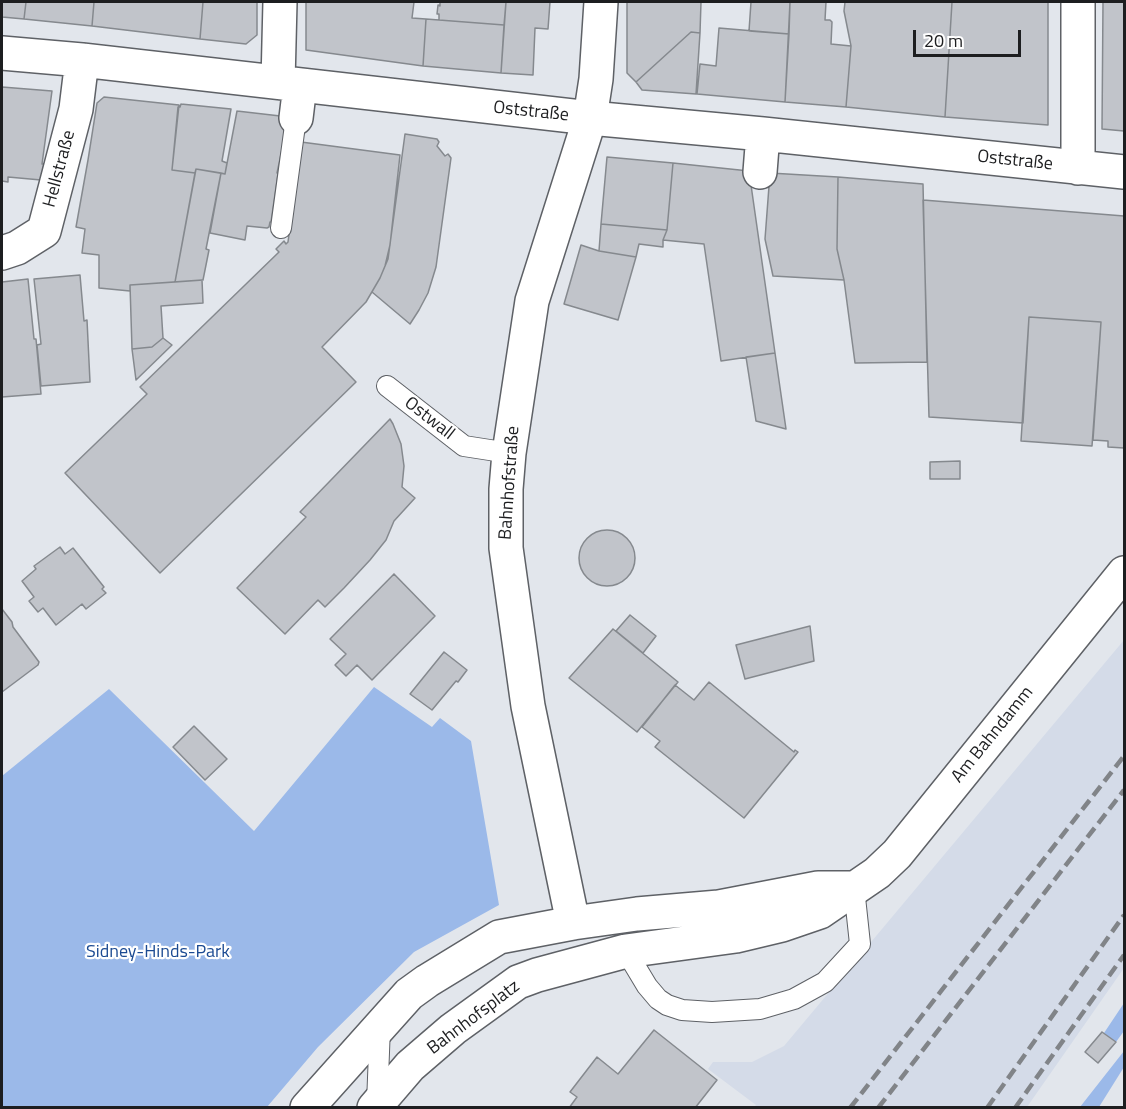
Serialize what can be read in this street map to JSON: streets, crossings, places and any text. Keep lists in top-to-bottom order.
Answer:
{
  "streets": {
    "street": [
      "Oststraße",
      "Hellstraße",
      "Bahnhofstraße",
      "Am Bahndamm",
      "Bahnhofsplatz"
    ],
    "lane": ["Ostwall"]
  },
  "crossings": [
    ["Oststraße", "Hellstraße"],
    ["Oststraße", "Bahnhofstraße"],
    ["Ostwall", "Bahnhofstraße"],
    ["Am Bahndamm", "Bahnhofsplatz"]
  ],
  "parks": ["Sidney-Hinds-Park"],
  "scale_bar": "20 m"
}
